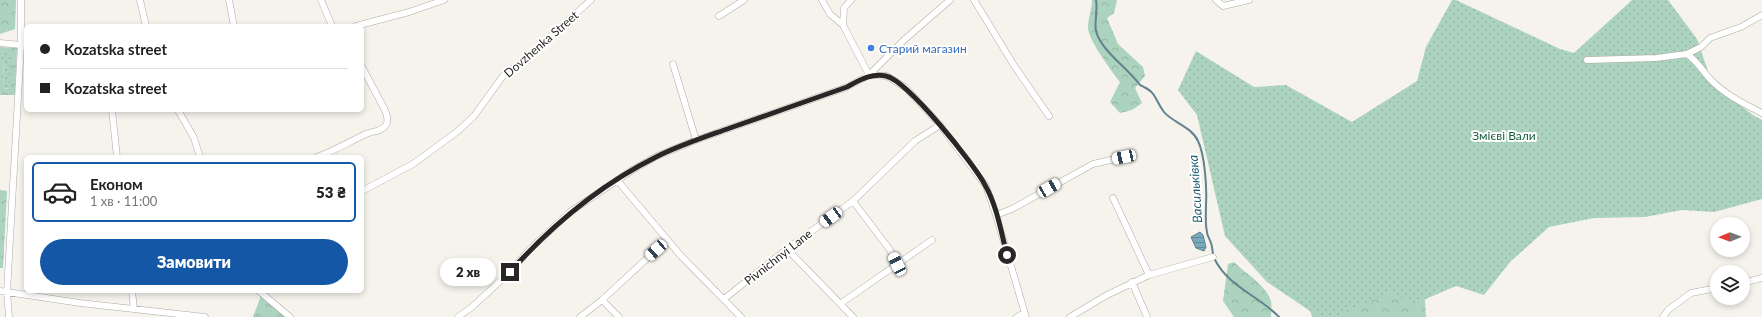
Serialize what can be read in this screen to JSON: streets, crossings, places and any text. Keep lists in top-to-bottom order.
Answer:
{
  "streets": {
    "street": ["Dovzhenka Street", "Pivnichnyi Lane"]
  },
  "water": ["Васильківка"],
  "parks": ["Змієві Вали"],
  "places": ["Старий магазин"],
  "north": "left",
  "page": {
    "banner": ["Kozatska street", "Kozatska street"],
    "list": [
      {
        "name": "Економ",
        "note": "1 хв · 11:00",
        "value": "53 ₴"
      }
    ],
    "buttons": "Замовити",
    "bubble": "2 хв"
  }
}
